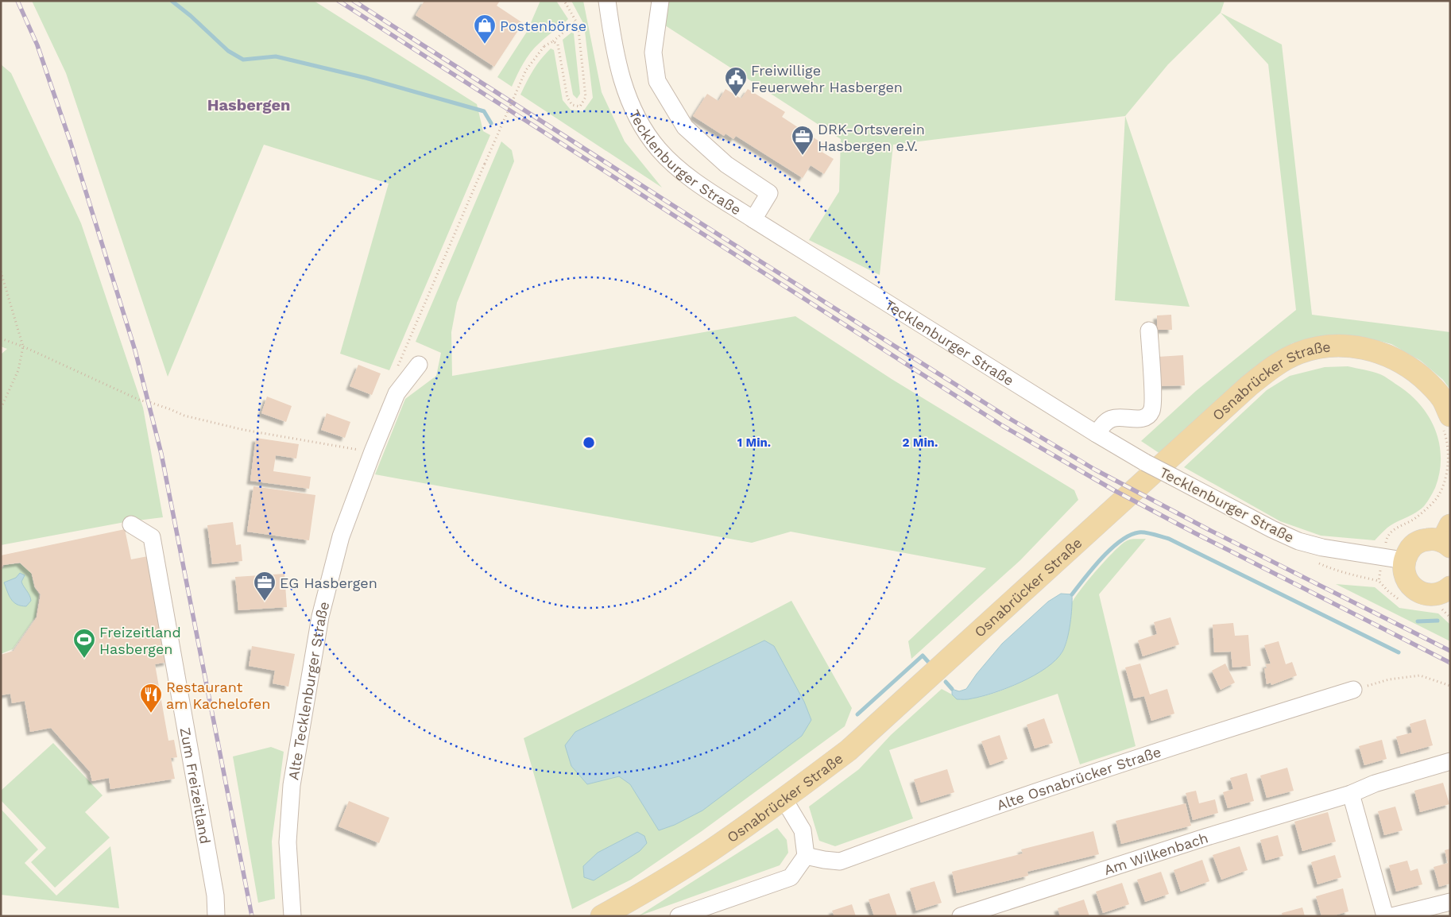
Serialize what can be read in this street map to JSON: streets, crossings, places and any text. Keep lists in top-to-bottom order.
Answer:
{
  "streets": {
    "main road": ["Osnabrücker Straße"],
    "street": [
      "Tecklenburger Straße",
      "Alte Tecklenburger Straße",
      "Alte Osnabrücker Straße",
      "Zum Freizeitland",
      "Am Wilkenbach"
    ]
  },
  "districts": ["Hasbergen"],
  "places": {
    "shop": ["Postenbörse"],
    "public building": ["Freiwillige Feuerwehr Hasbergen"],
    "office": ["DRK-Ortsverein Hasbergen e.V.", "EG Hasbergen"],
    "sports": ["Freizeitland Hasbergen"],
    "restaurant": ["Restaurant am Kachelofen"]
  },
  "rings": ["1 Min.", "2 Min."]
}
